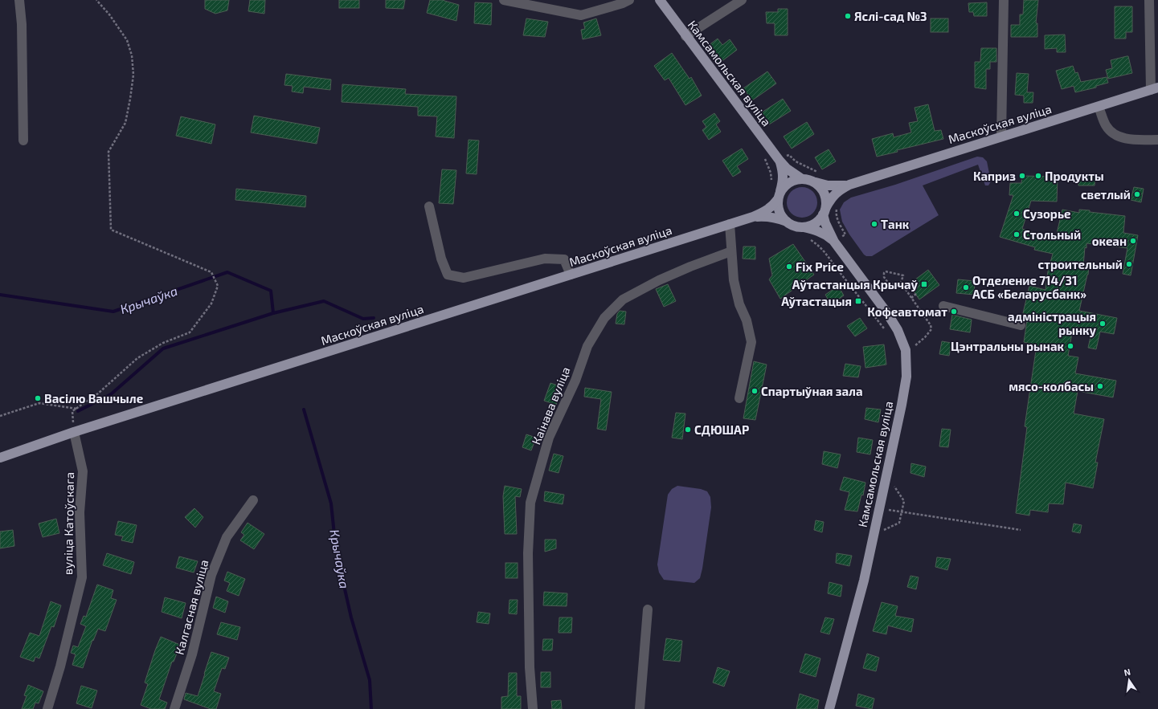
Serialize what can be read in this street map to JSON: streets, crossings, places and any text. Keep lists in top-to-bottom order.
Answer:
{
  "streets": {
    "main road": ["Камсамольская вуліца", "Маскоўская вуліца"],
    "street": ["Каінава вуліца", "вуліца Катоўскага", "Калгасная вуліца"]
  },
  "crossings": [
    ["Камсамольская вуліца", "Маскоўская вуліца"],
    ["Маскоўская вуліца", "вуліца Катоўскага"]
  ],
  "water": ["Крычаўка"],
  "places": {
    "other": [
      "Яслі-сад №3",
      "Каприз",
      "Продукты",
      "светлый",
      "Сузорье",
      "Танк",
      "Стольный",
      "океан",
      "строительный",
      "Fix Price",
      "Отделение 714/31 АСБ «Беларусбанк»",
      "Кофеавтомат",
      "адміністрацыя рынку",
      "Цэнтральны рынак",
      "мясо-колбасы",
      "Спартыўная зала",
      "Васілю Вашчыле",
      "СДЮШАР"
    ],
    "transit": ["Аўтастанцыя Крычаў", "Аўтастацыя"]
  },
  "north": "top"
}
